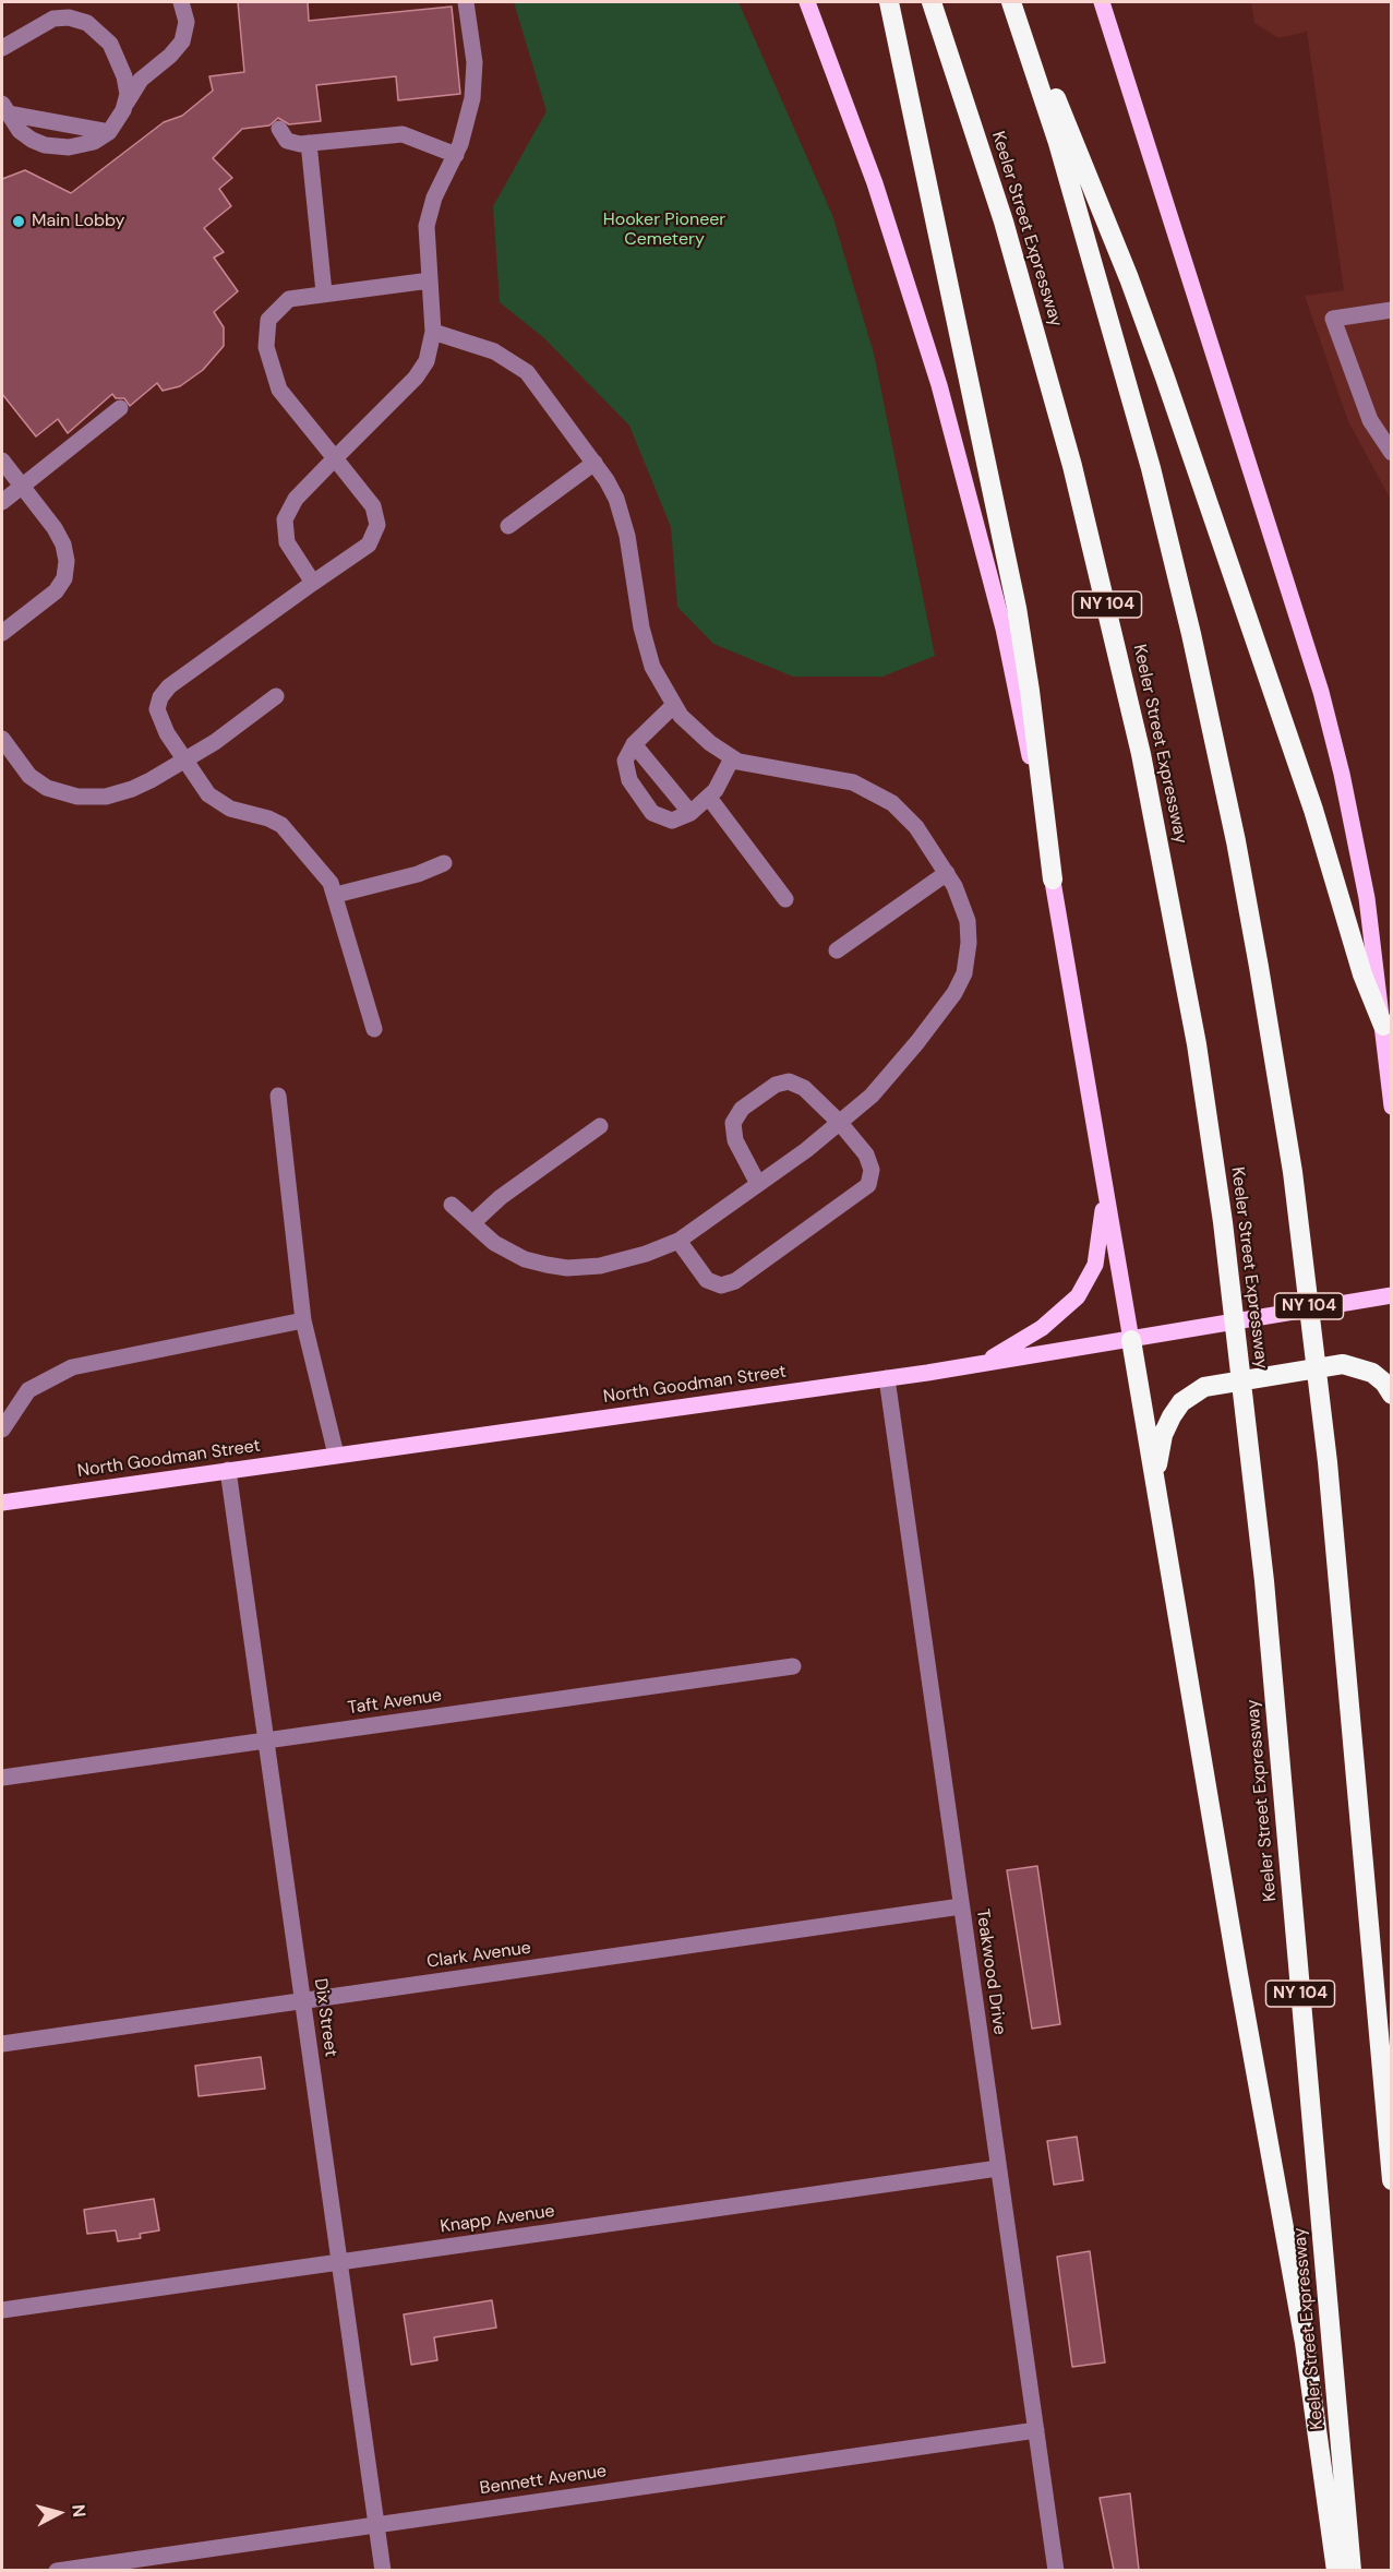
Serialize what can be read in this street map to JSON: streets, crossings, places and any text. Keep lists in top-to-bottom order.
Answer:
{
  "streets": {
    "highway": ["Keeler Street Expressway", "NY 104"],
    "main road": ["North Goodman Street"],
    "street": [
      "Taft Avenue",
      "Clark Avenue",
      "Teakwood Drive",
      "Dix Street",
      "Knapp Avenue",
      "Bennett Avenue"
    ]
  },
  "crossings": [
    ["North Goodman Street", "Teakwood Drive"],
    ["North Goodman Street", "Dix Street"],
    ["Taft Avenue", "Dix Street"],
    ["Clark Avenue", "Teakwood Drive"],
    ["Clark Avenue", "Dix Street"],
    ["Teakwood Drive", "Knapp Avenue"],
    ["Teakwood Drive", "Bennett Avenue"],
    ["Dix Street", "Knapp Avenue"],
    ["Dix Street", "Bennett Avenue"]
  ],
  "parks": ["Hooker Pioneer Cemetery"],
  "places": ["Main Lobby"],
  "north": "right"
}
